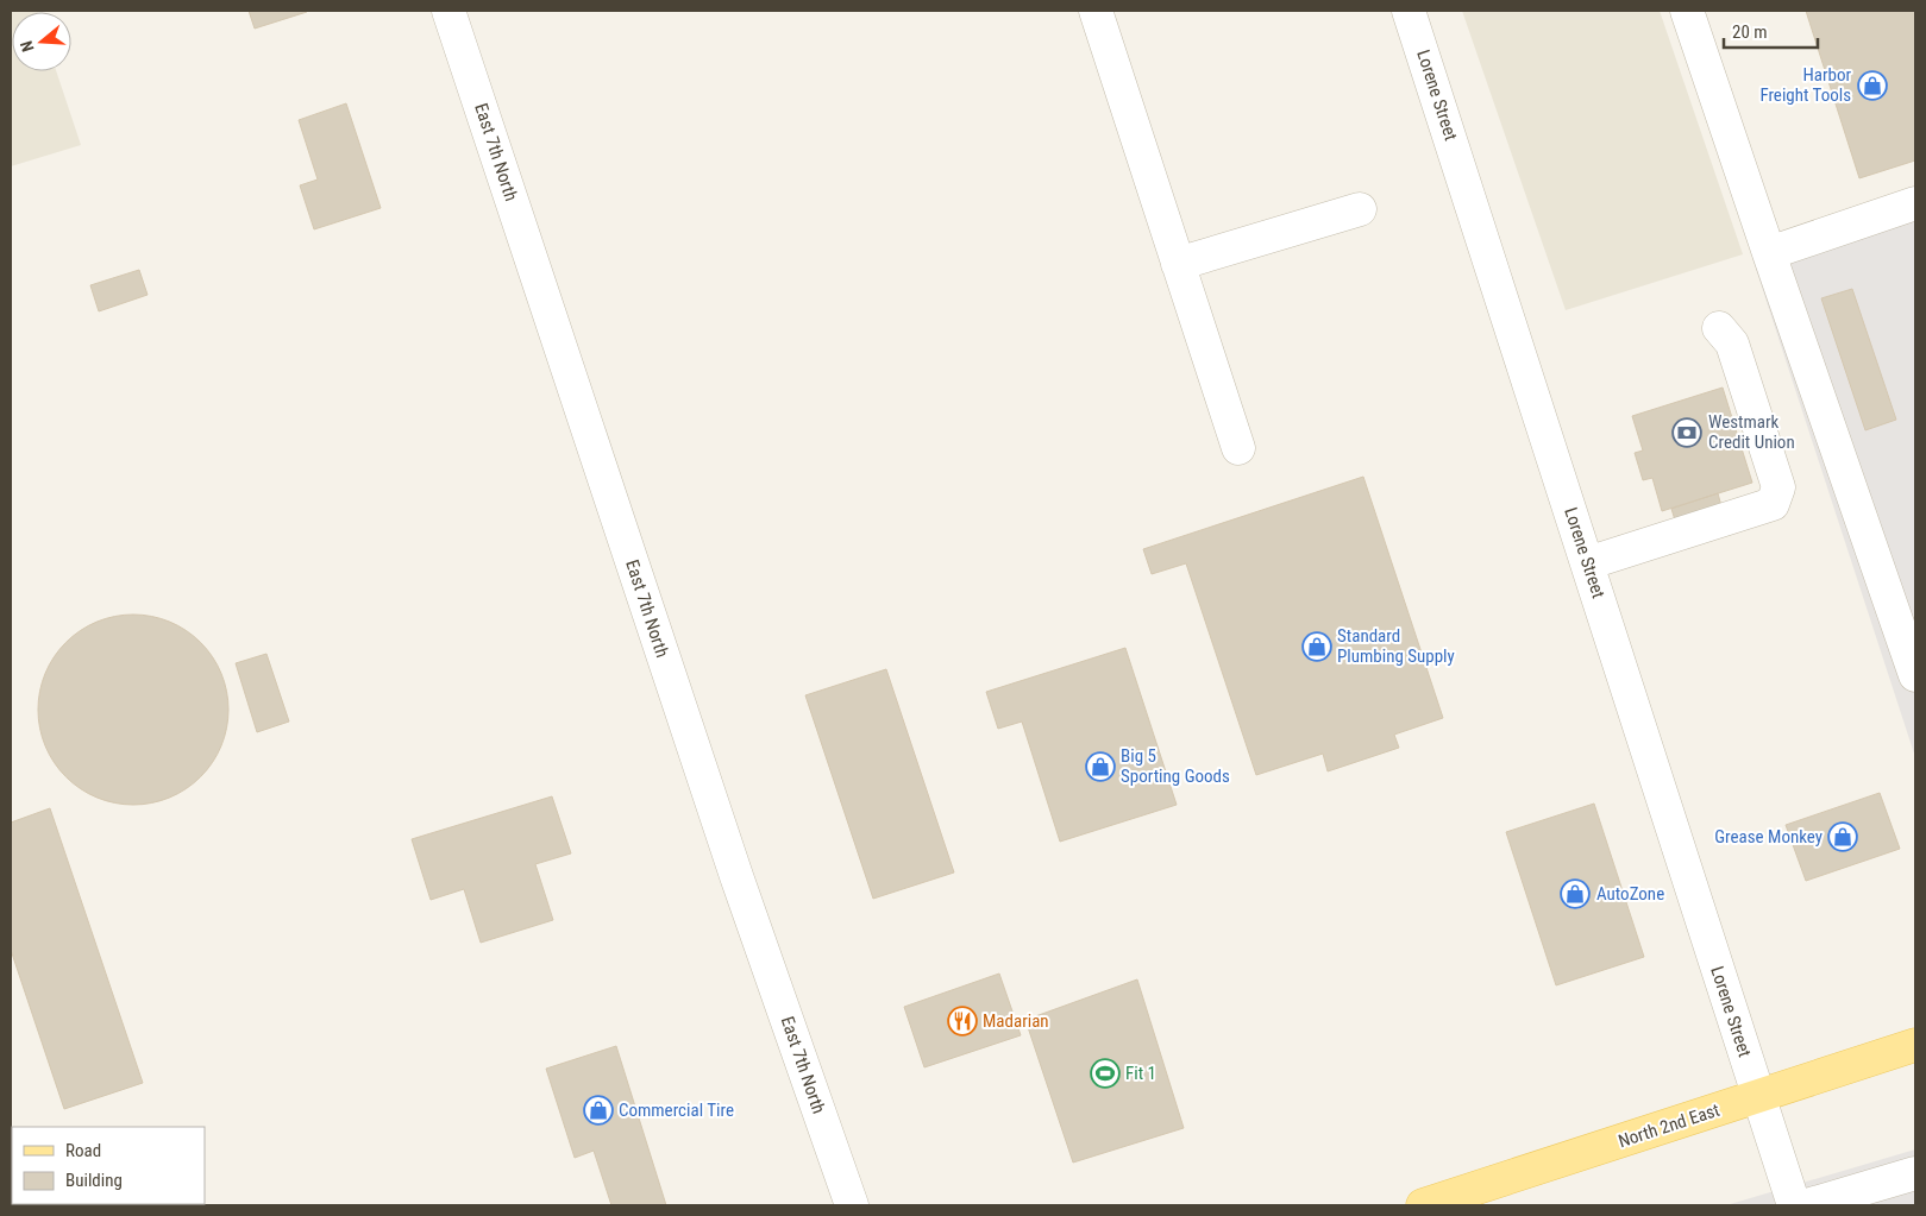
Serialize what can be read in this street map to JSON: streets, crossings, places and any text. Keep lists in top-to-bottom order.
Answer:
{
  "streets": {
    "main road": ["North 2nd East"],
    "street": ["Lorene Street", "East 7th North"]
  },
  "crossings": [
    ["Lorene Street", "North 2nd East"]
  ],
  "places": {
    "shop": [
      "Harbor Freight Tools",
      "Standard Plumbing Supply",
      "Big 5 Sporting Goods",
      "Grease Monkey",
      "AutoZone",
      "Commercial Tire"
    ],
    "bank": ["Westmark Credit Union"],
    "restaurant": ["Madarian"],
    "sports": ["Fit 1"]
  },
  "legend": ["Road", "Building"],
  "scale_bar": "20 m",
  "north": "left"
}
